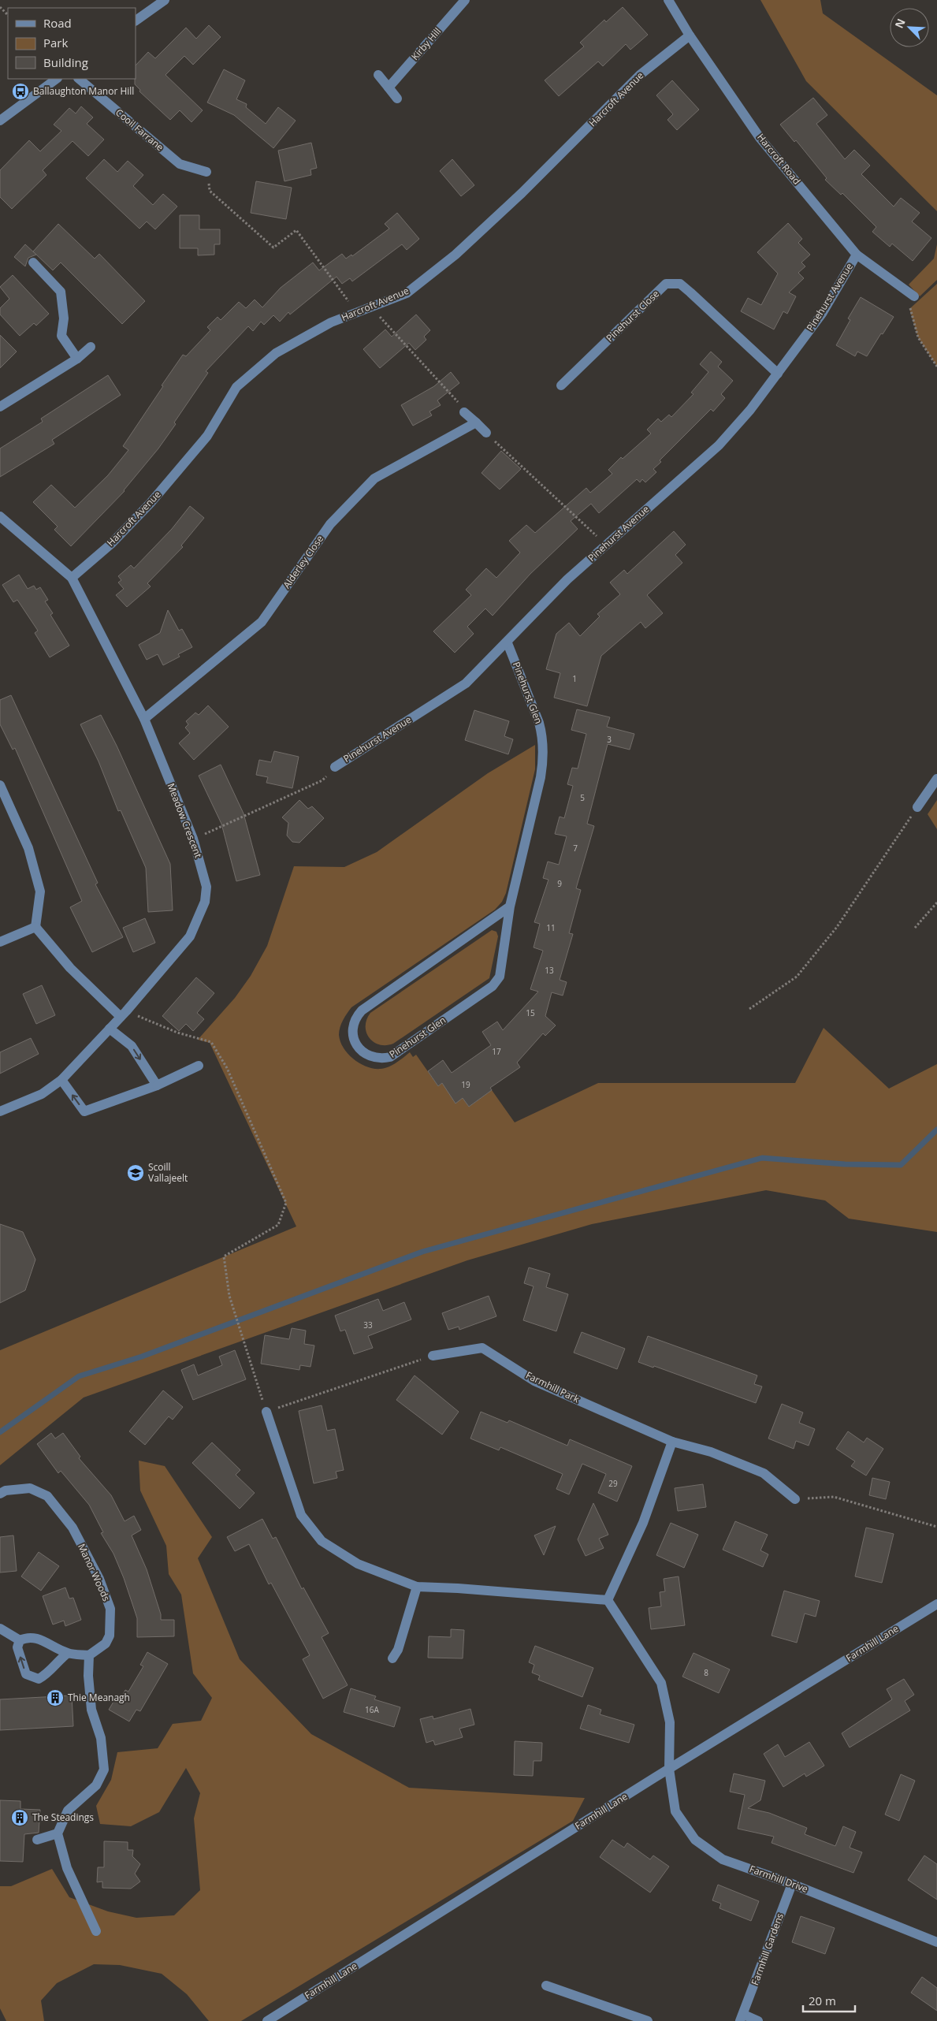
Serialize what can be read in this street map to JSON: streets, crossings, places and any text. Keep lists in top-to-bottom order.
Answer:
{
  "streets": {
    "street": [
      "Kirby Hill",
      "Harcroft Avenue",
      "Cooil Farrane",
      "Harcroft Road",
      "Pinehurst Avenue",
      "Pinehurst Close",
      "Alderley Close",
      "Pinehurst Glen",
      "Meadow Crescent",
      "Farmhill Park",
      "Manor Woods",
      "Farmhill Lane",
      "Farmhill Drive",
      "Farmhill Gardens"
    ]
  },
  "crossings": [
    ["Harcroft Avenue", "Harcroft Road"],
    ["Harcroft Avenue", "Meadow Crescent"],
    ["Harcroft Road", "Pinehurst Avenue"],
    ["Pinehurst Avenue", "Pinehurst Close"],
    ["Pinehurst Avenue", "Pinehurst Glen"],
    ["Alderley Close", "Meadow Crescent"],
    ["Farmhill Lane", "Farmhill Drive"],
    ["Farmhill Drive", "Farmhill Gardens"]
  ],
  "places": {
    "bus stop": ["Ballaughton Manor Hill"],
    "school or university": ["Scoill Vallajeelt"],
    "building": ["Thie Meanagh", "The Steadings"]
  },
  "house_numbers": [
    "1",
    "3",
    "5",
    "7",
    "9",
    "11",
    "13",
    "15",
    "17",
    "19",
    "33",
    "29",
    "8",
    "16A"
  ],
  "legend": ["Road", "Park", "Building"],
  "scale_bar": "20 m",
  "north": "top left"
}
